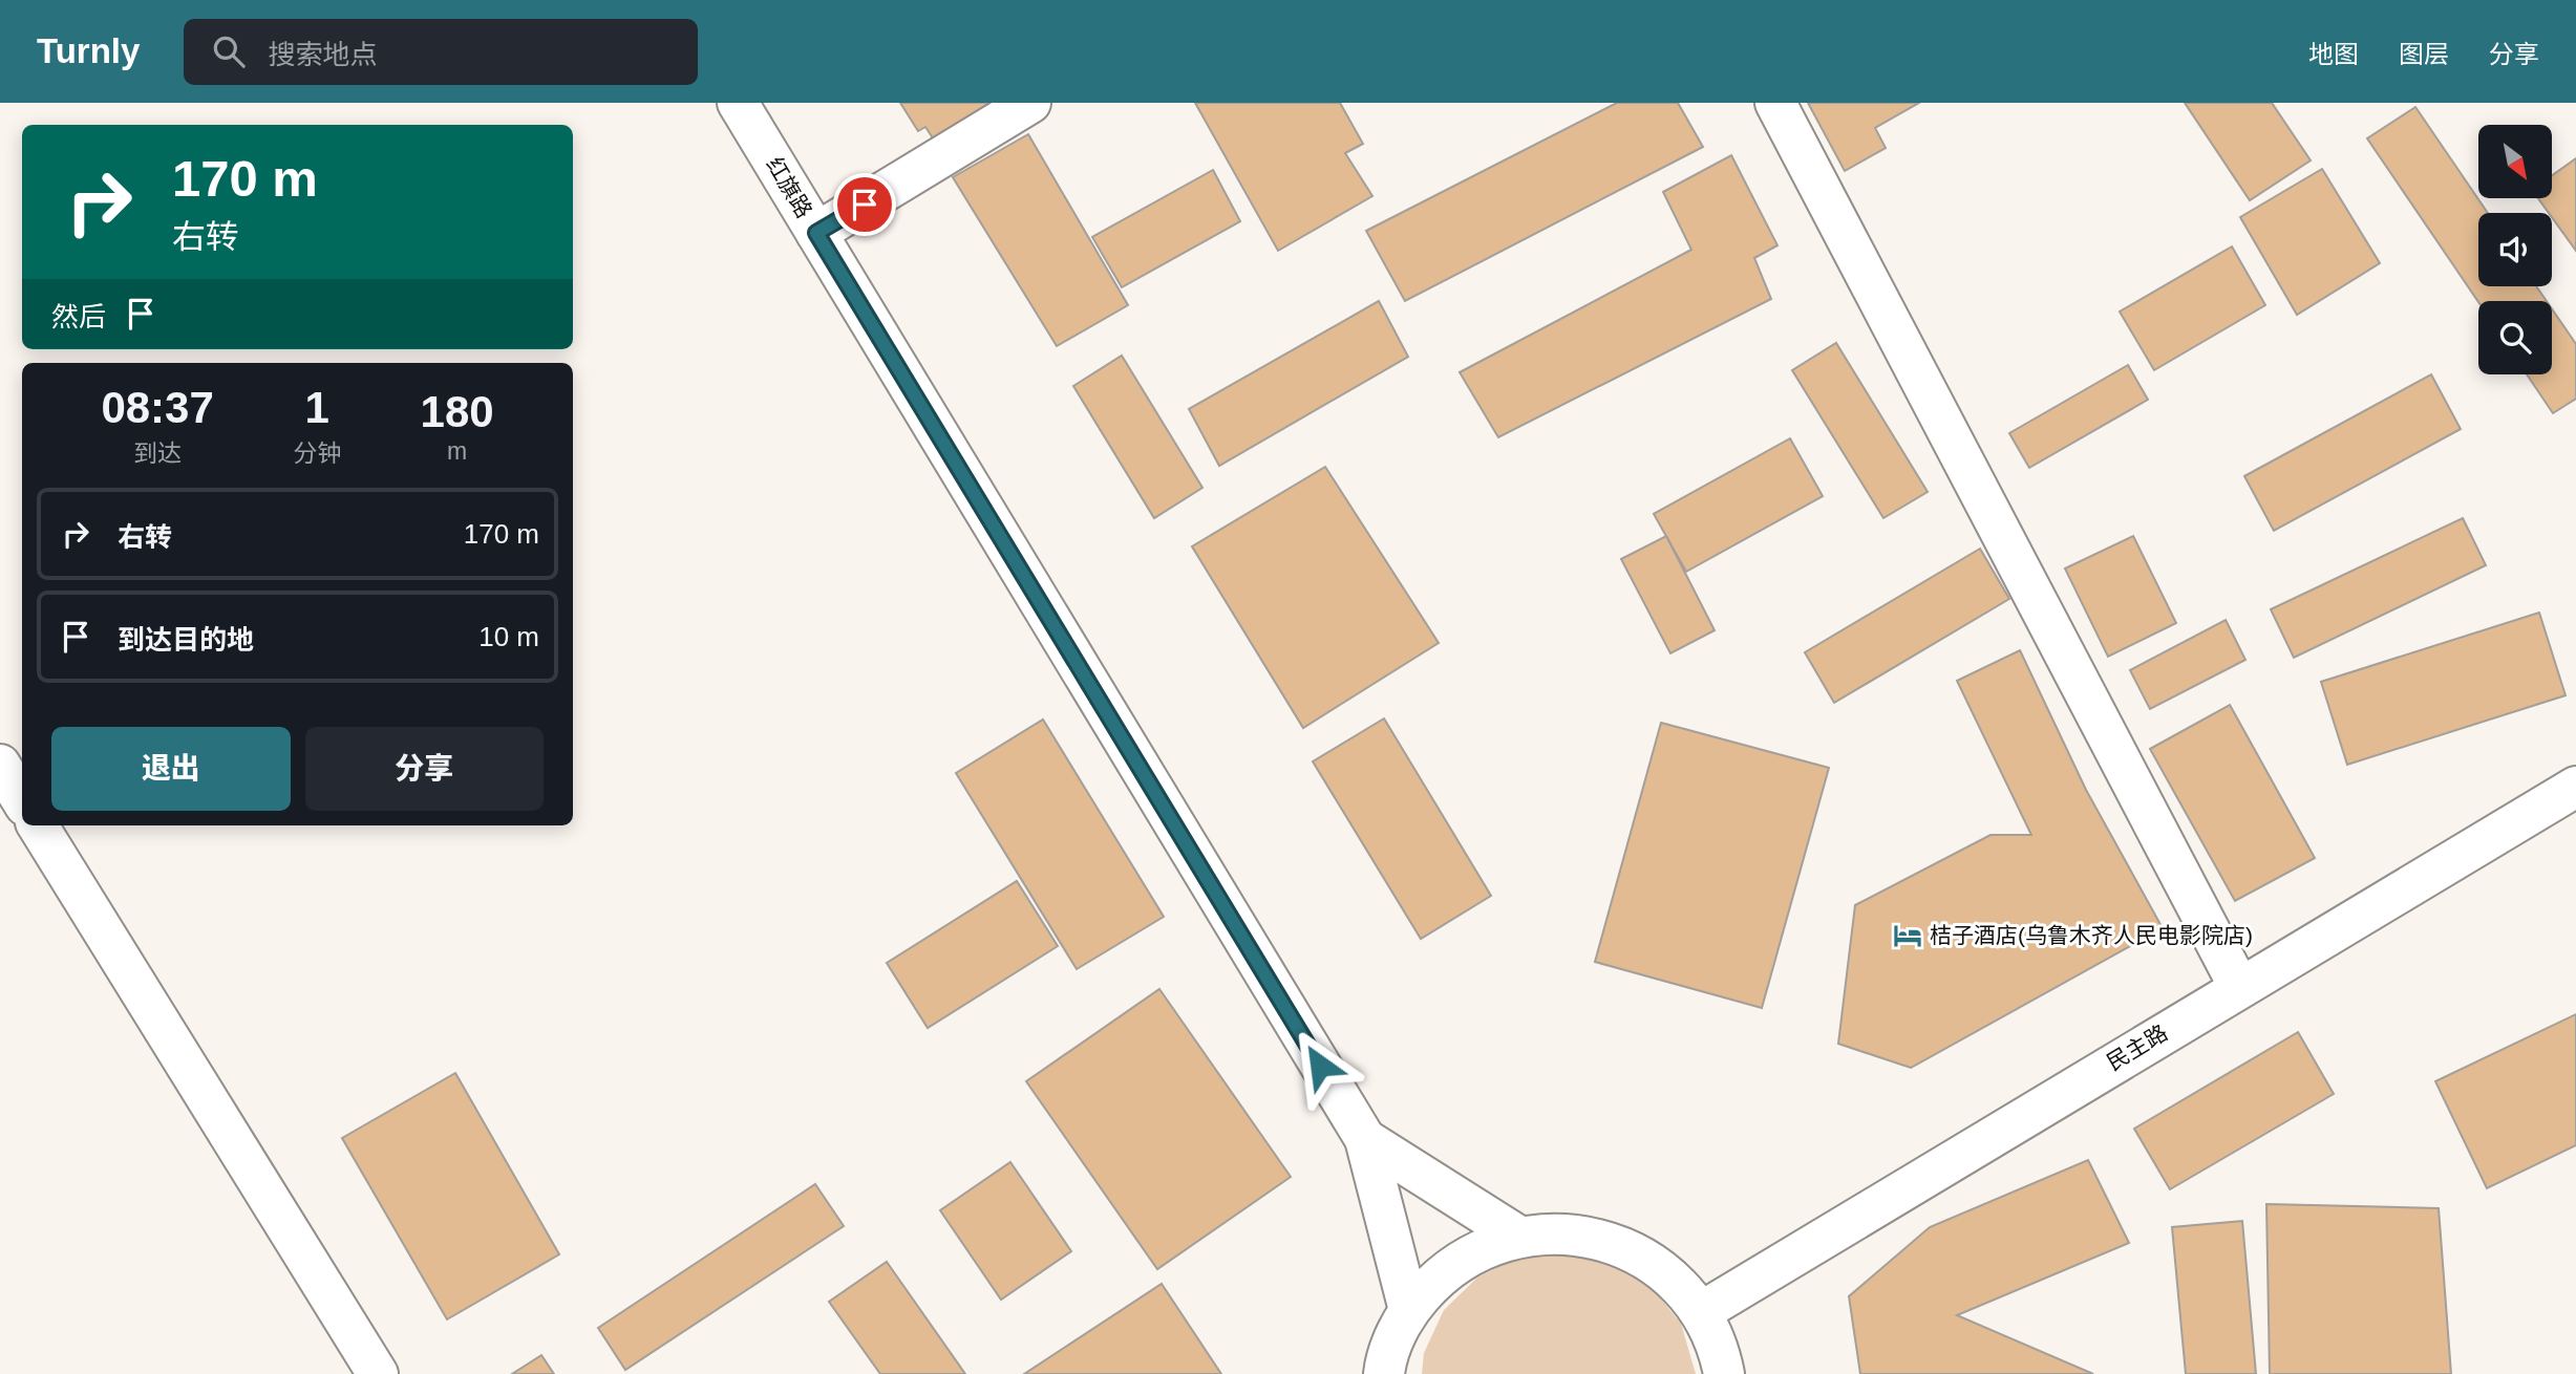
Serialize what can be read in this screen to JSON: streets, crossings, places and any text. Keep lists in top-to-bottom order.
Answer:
{
  "streets": {
    "street": ["红旗路", "民主路"]
  },
  "places": {
    "hotel": ["桔子酒店(乌鲁木齐人民电影院店)"]
  },
  "north": "bottom right",
  "page": {
    "header": "Turnly",
    "search": "搜索地点",
    "nav": ["地图", "图层", "分享"],
    "turn": ["170 m", "右转"],
    "then": "然后",
    "eta": [
      "08:37",
      "到达",
      "1",
      "分钟",
      "180",
      "m"
    ],
    "list": [
      {
        "name": "右转",
        "value": "170 m"
      },
      {
        "name": "到达目的地",
        "value": "10 m"
      }
    ],
    "buttons": ["退出", "分享"]
  }
}
